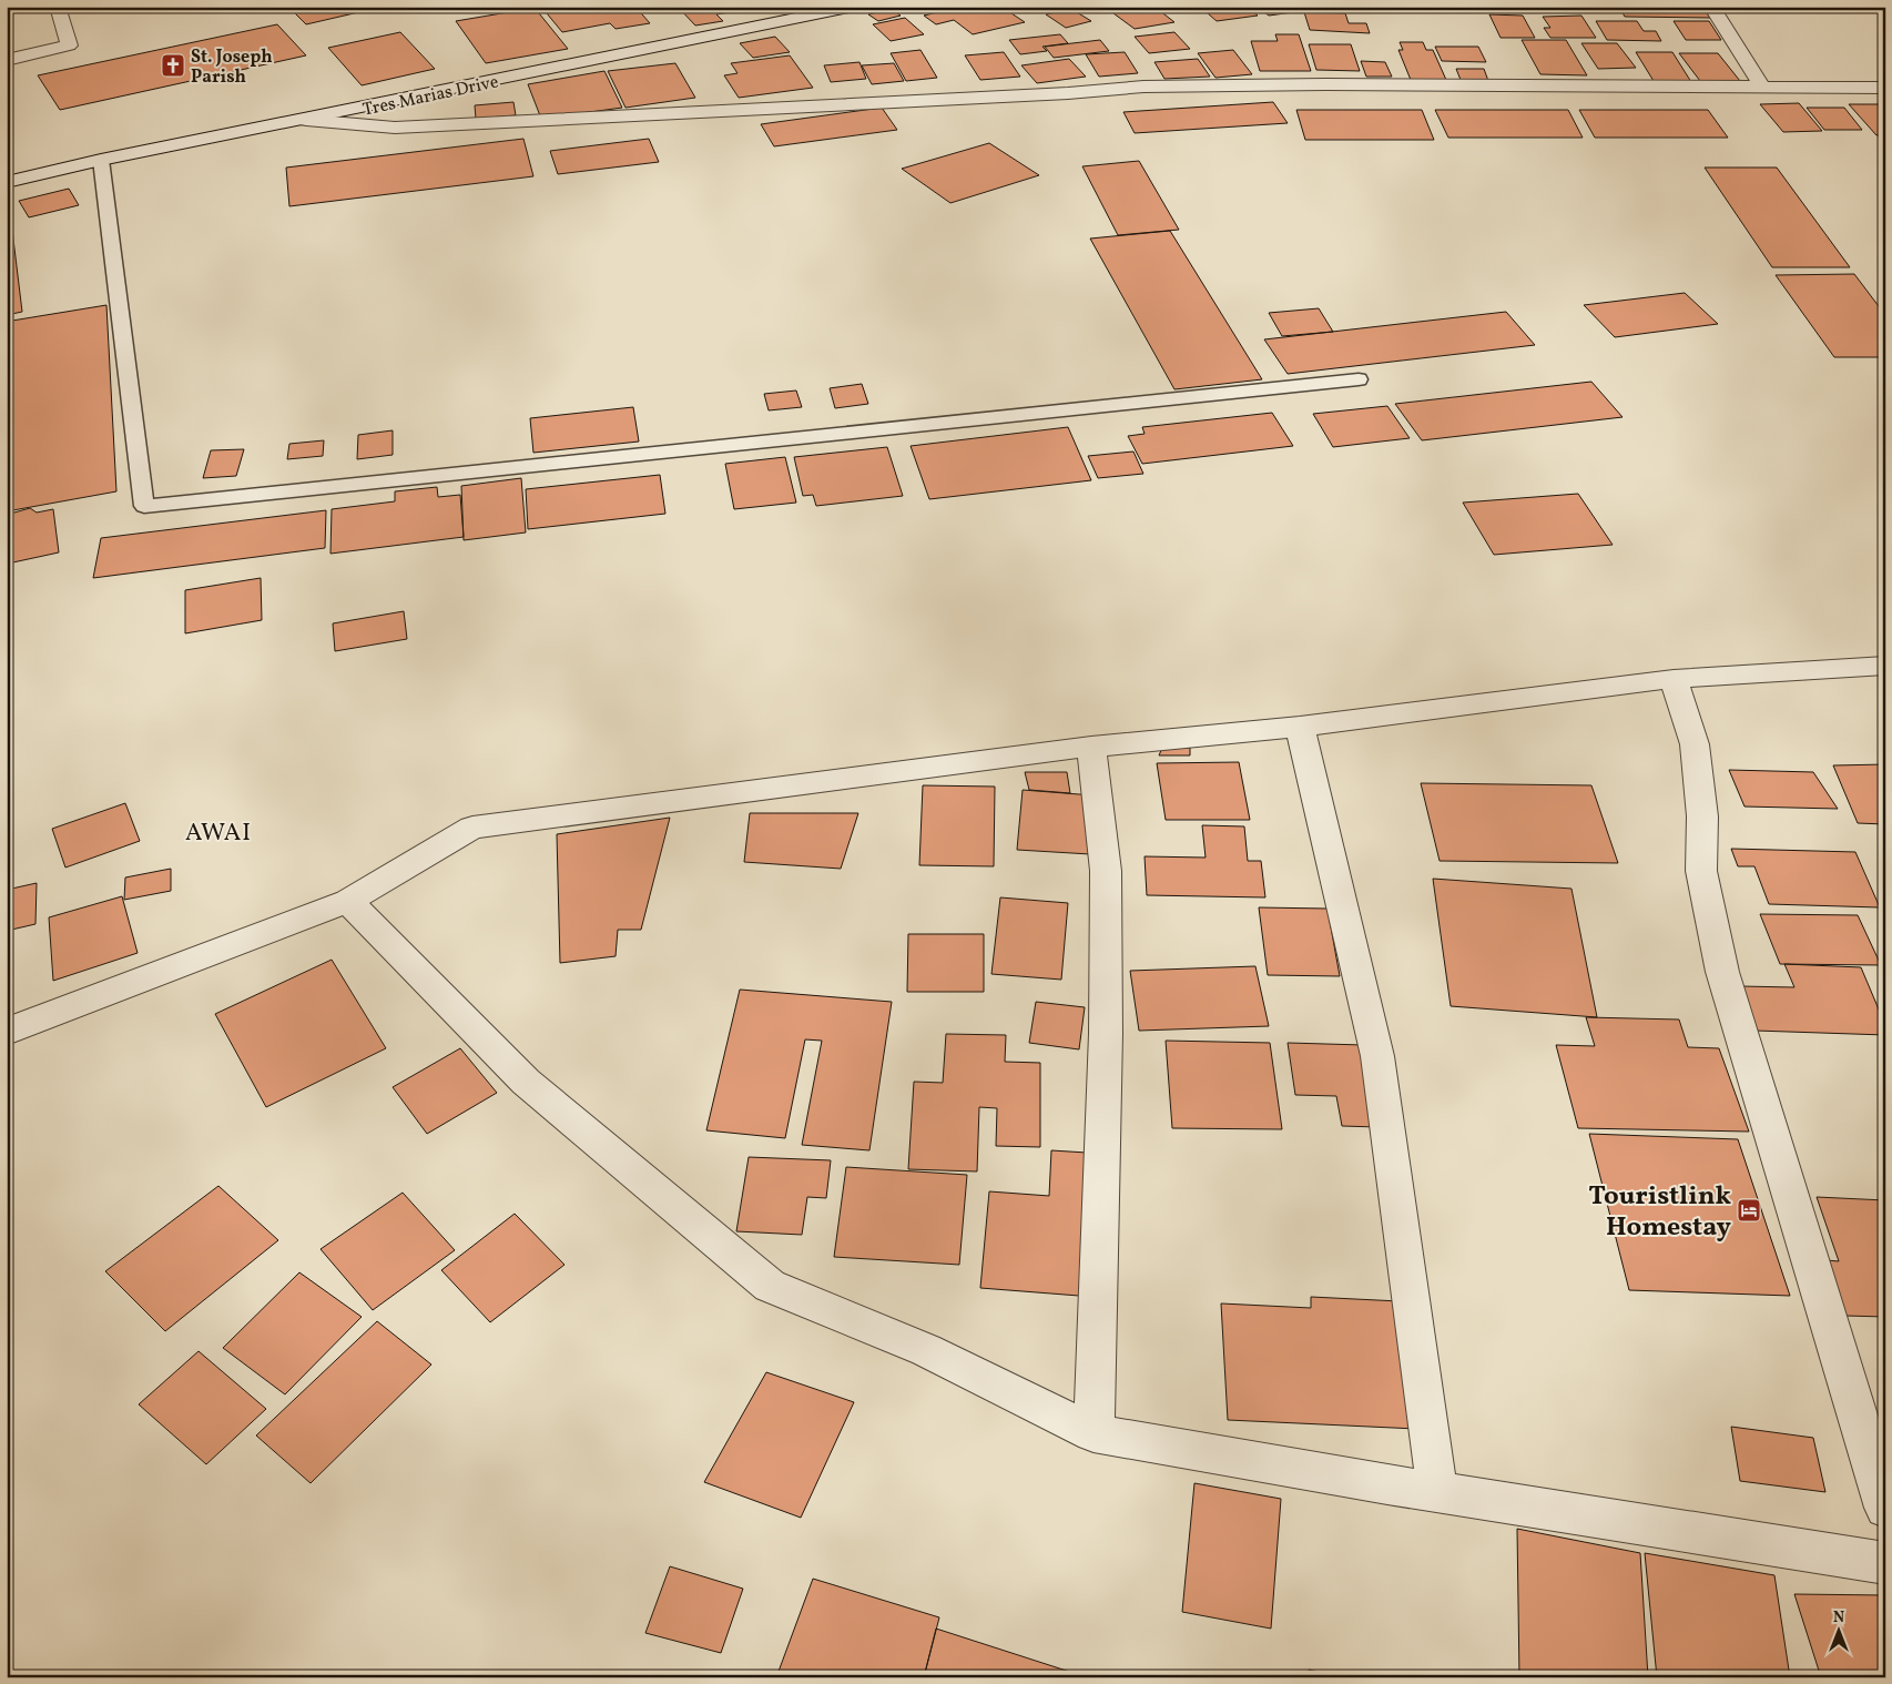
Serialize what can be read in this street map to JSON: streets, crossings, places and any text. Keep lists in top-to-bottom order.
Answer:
{
  "streets": {
    "street": ["Tres Marias Drive"]
  },
  "districts": ["AWAI"],
  "places": {
    "church": ["St. Joseph Parish"],
    "hotel": ["Touristlink Homestay"]
  },
  "north": "top"
}
